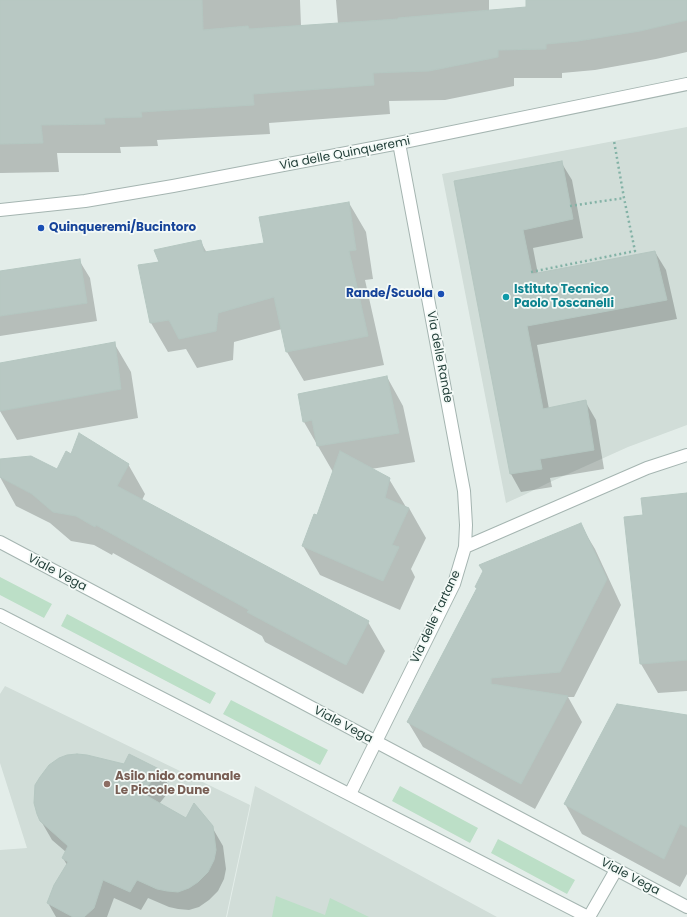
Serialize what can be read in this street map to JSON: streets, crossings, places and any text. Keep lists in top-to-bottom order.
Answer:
{
  "streets": {
    "street": [
      "Via delle Quinqueremi",
      "Via delle Rande",
      "Viale Vega",
      "Via delle Tartane"
    ]
  },
  "crossings": [
    ["Via delle Quinqueremi", "Via delle Rande"],
    ["Via delle Rande", "Via delle Tartane"],
    ["Viale Vega", "Via delle Tartane"]
  ],
  "places": [
    "Quinqueremi/Bucintoro",
    "Rande/Scuola",
    "Istituto Tecnico Paolo Toscanelli",
    "Asilo nido comunale Le Piccole Dune"
  ]
}
